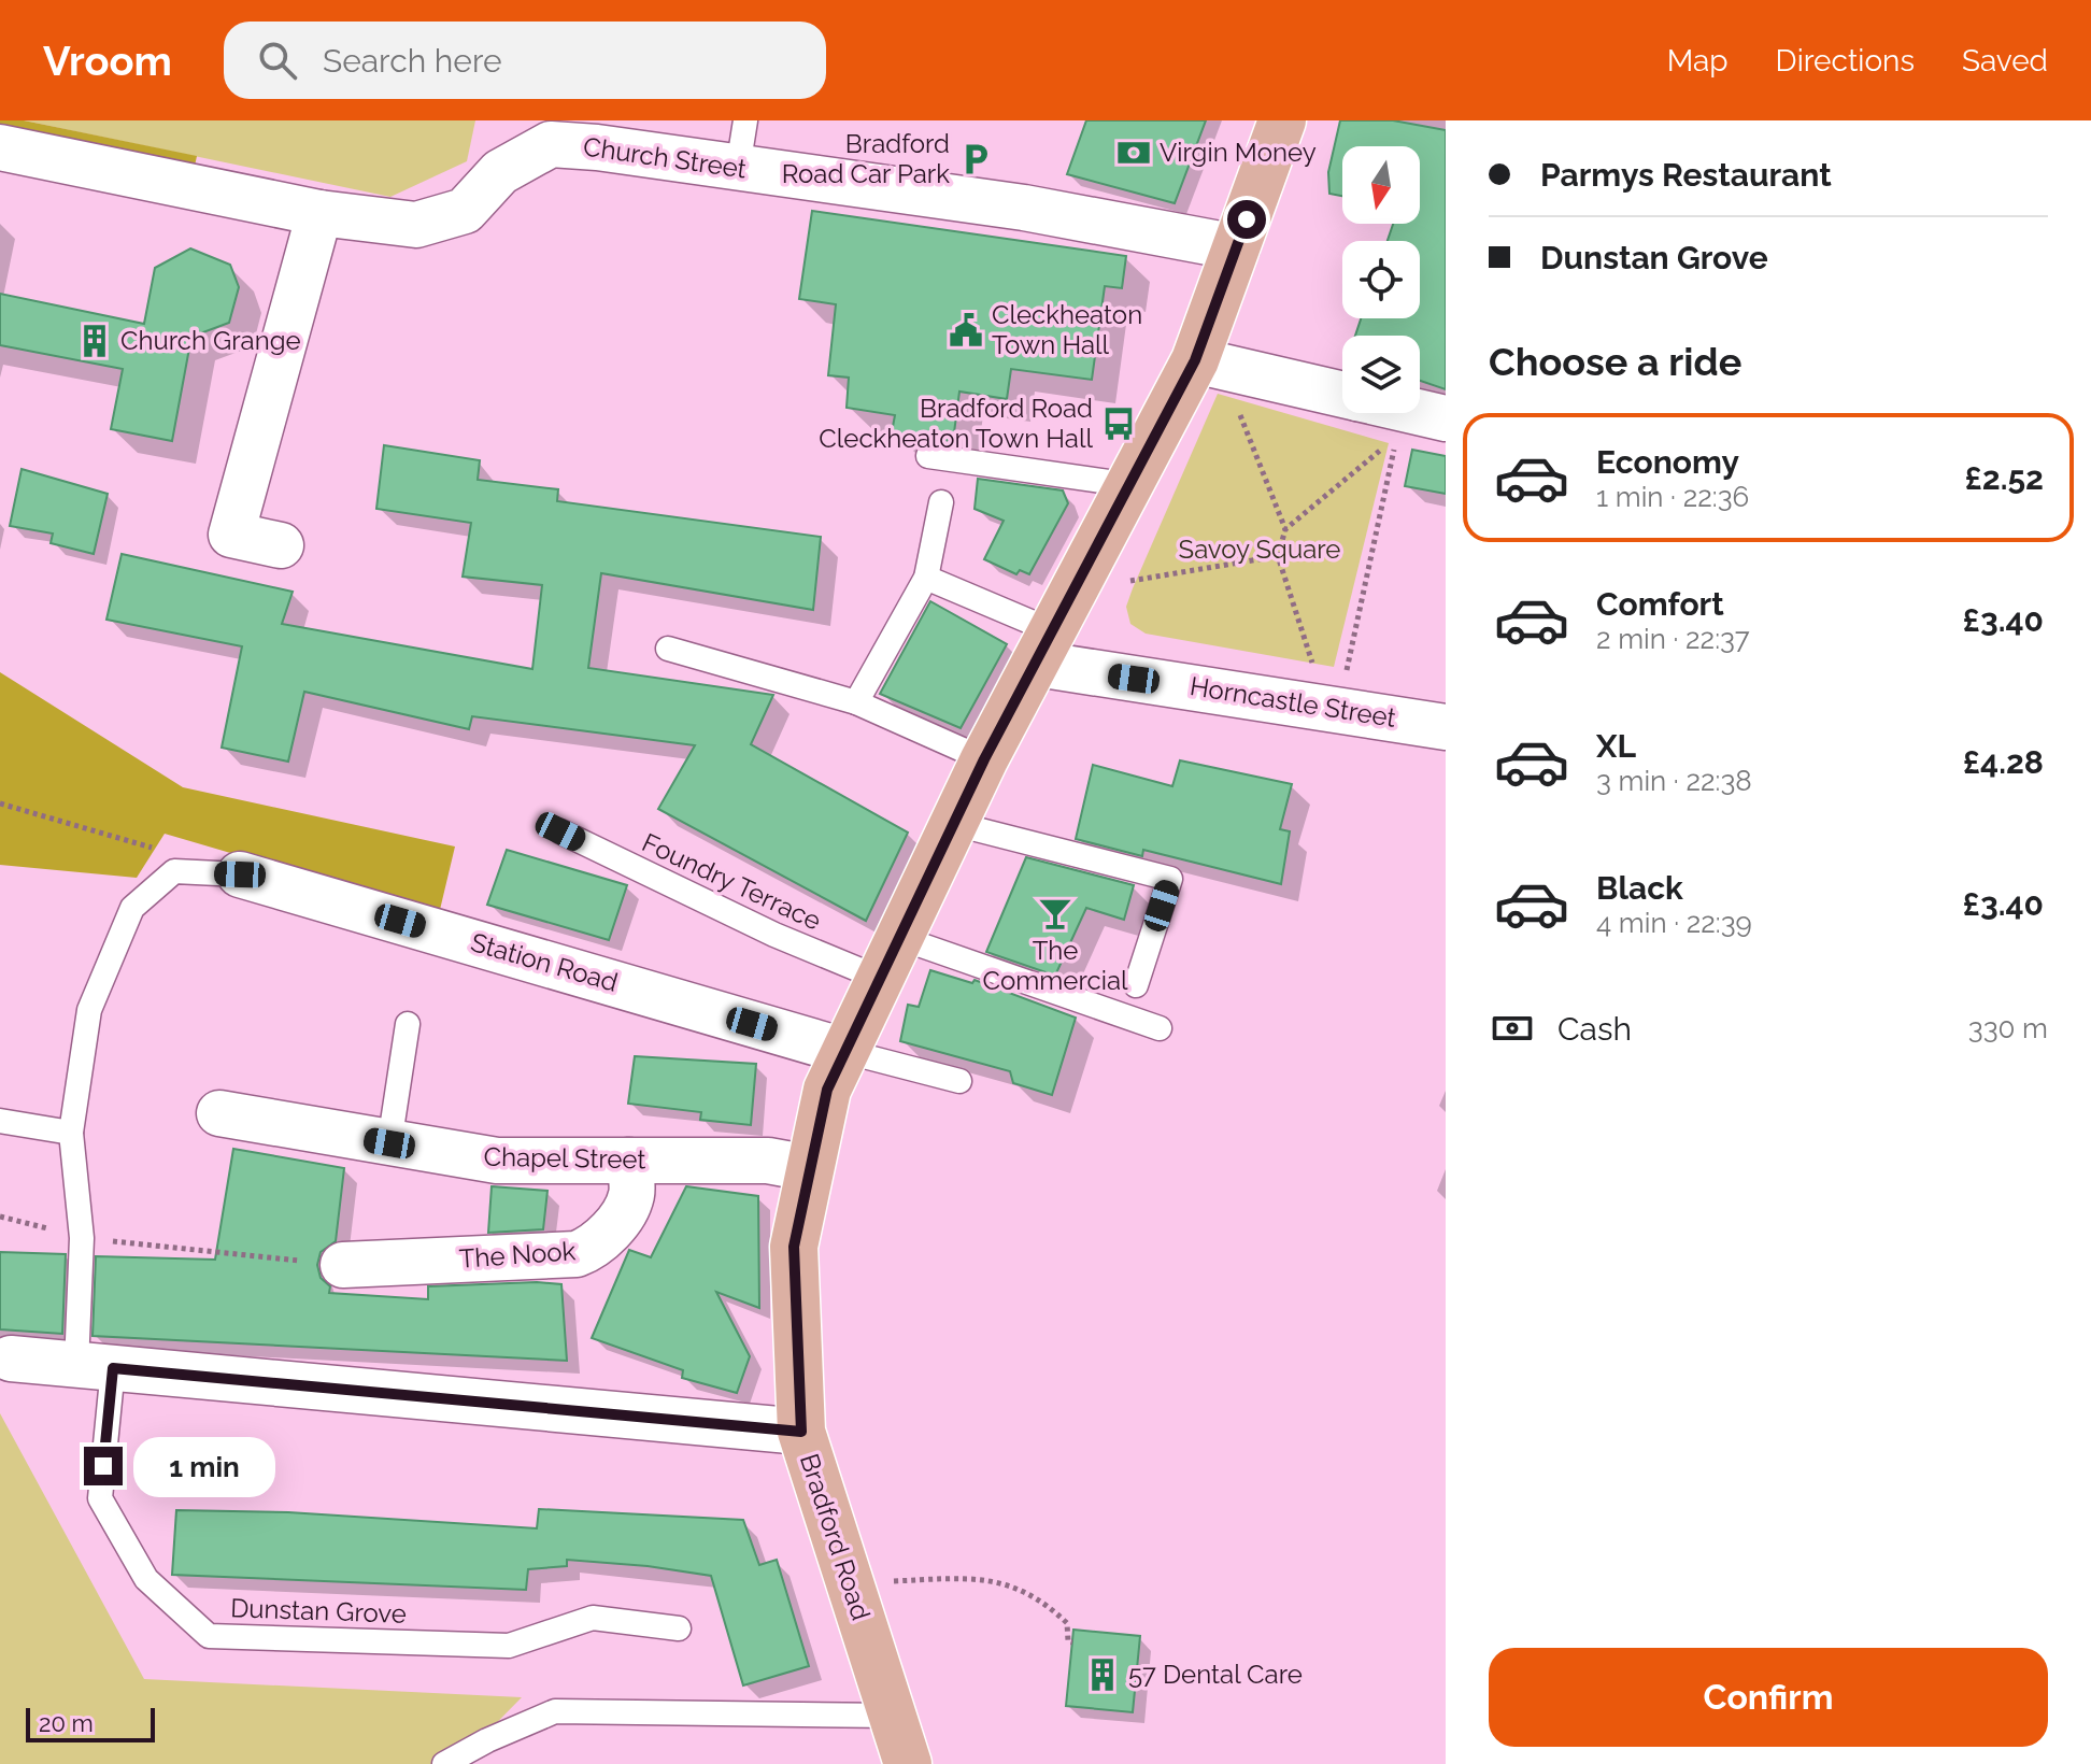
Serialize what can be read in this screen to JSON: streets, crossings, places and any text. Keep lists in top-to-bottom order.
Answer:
{
  "streets": {
    "main road": ["Bradford Road"],
    "street": [
      "Church Street",
      "Horncastle Street",
      "Station Road",
      "Chapel Street",
      "The Nook"
    ],
    "lane": ["Foundry Terrace", "Dunstan Grove"]
  },
  "crossings": [
    ["Church Street", "Bradford Road"],
    ["Horncastle Street", "Bradford Road"],
    ["Foundry Terrace", "Bradford Road"],
    ["Station Road", "Bradford Road"],
    ["Station Road", "Dunstan Grove"],
    ["Chapel Street", "The Nook"],
    ["Chapel Street", "Bradford Road"]
  ],
  "parks": ["Savoy Square"],
  "places": {
    "bank": ["Virgin Money"],
    "parking": ["Bradford Road Car Park"],
    "public building": ["Cleckheaton Town Hall"],
    "building": ["Church Grange", "57 Dental Care"],
    "bus stop": ["Bradford Road Cleckheaton Town Hall"],
    "bar": ["The Commercial"]
  },
  "scale_bar": "20 m",
  "north": "bottom",
  "page": {
    "header": "Vroom",
    "search": "Search here",
    "nav": ["Map", "Directions", "Saved"],
    "banner": ["Parmys Restaurant", "Dunstan Grove"],
    "heading": "Choose a ride",
    "list": [
      {
        "name": "Economy",
        "note": "1 min · 22:36",
        "value": "£2.52"
      },
      {
        "name": "Comfort",
        "note": "2 min · 22:37",
        "value": "£3.40"
      },
      {
        "name": "XL",
        "note": "3 min · 22:38",
        "value": "£4.28"
      },
      {
        "name": "Black",
        "note": "4 min · 22:39",
        "value": "£3.40"
      }
    ],
    "pay": ["Cash", "330 m"],
    "bubble": "1 min",
    "buttons": "Confirm",
    "scale": "20 m"
  }
}
